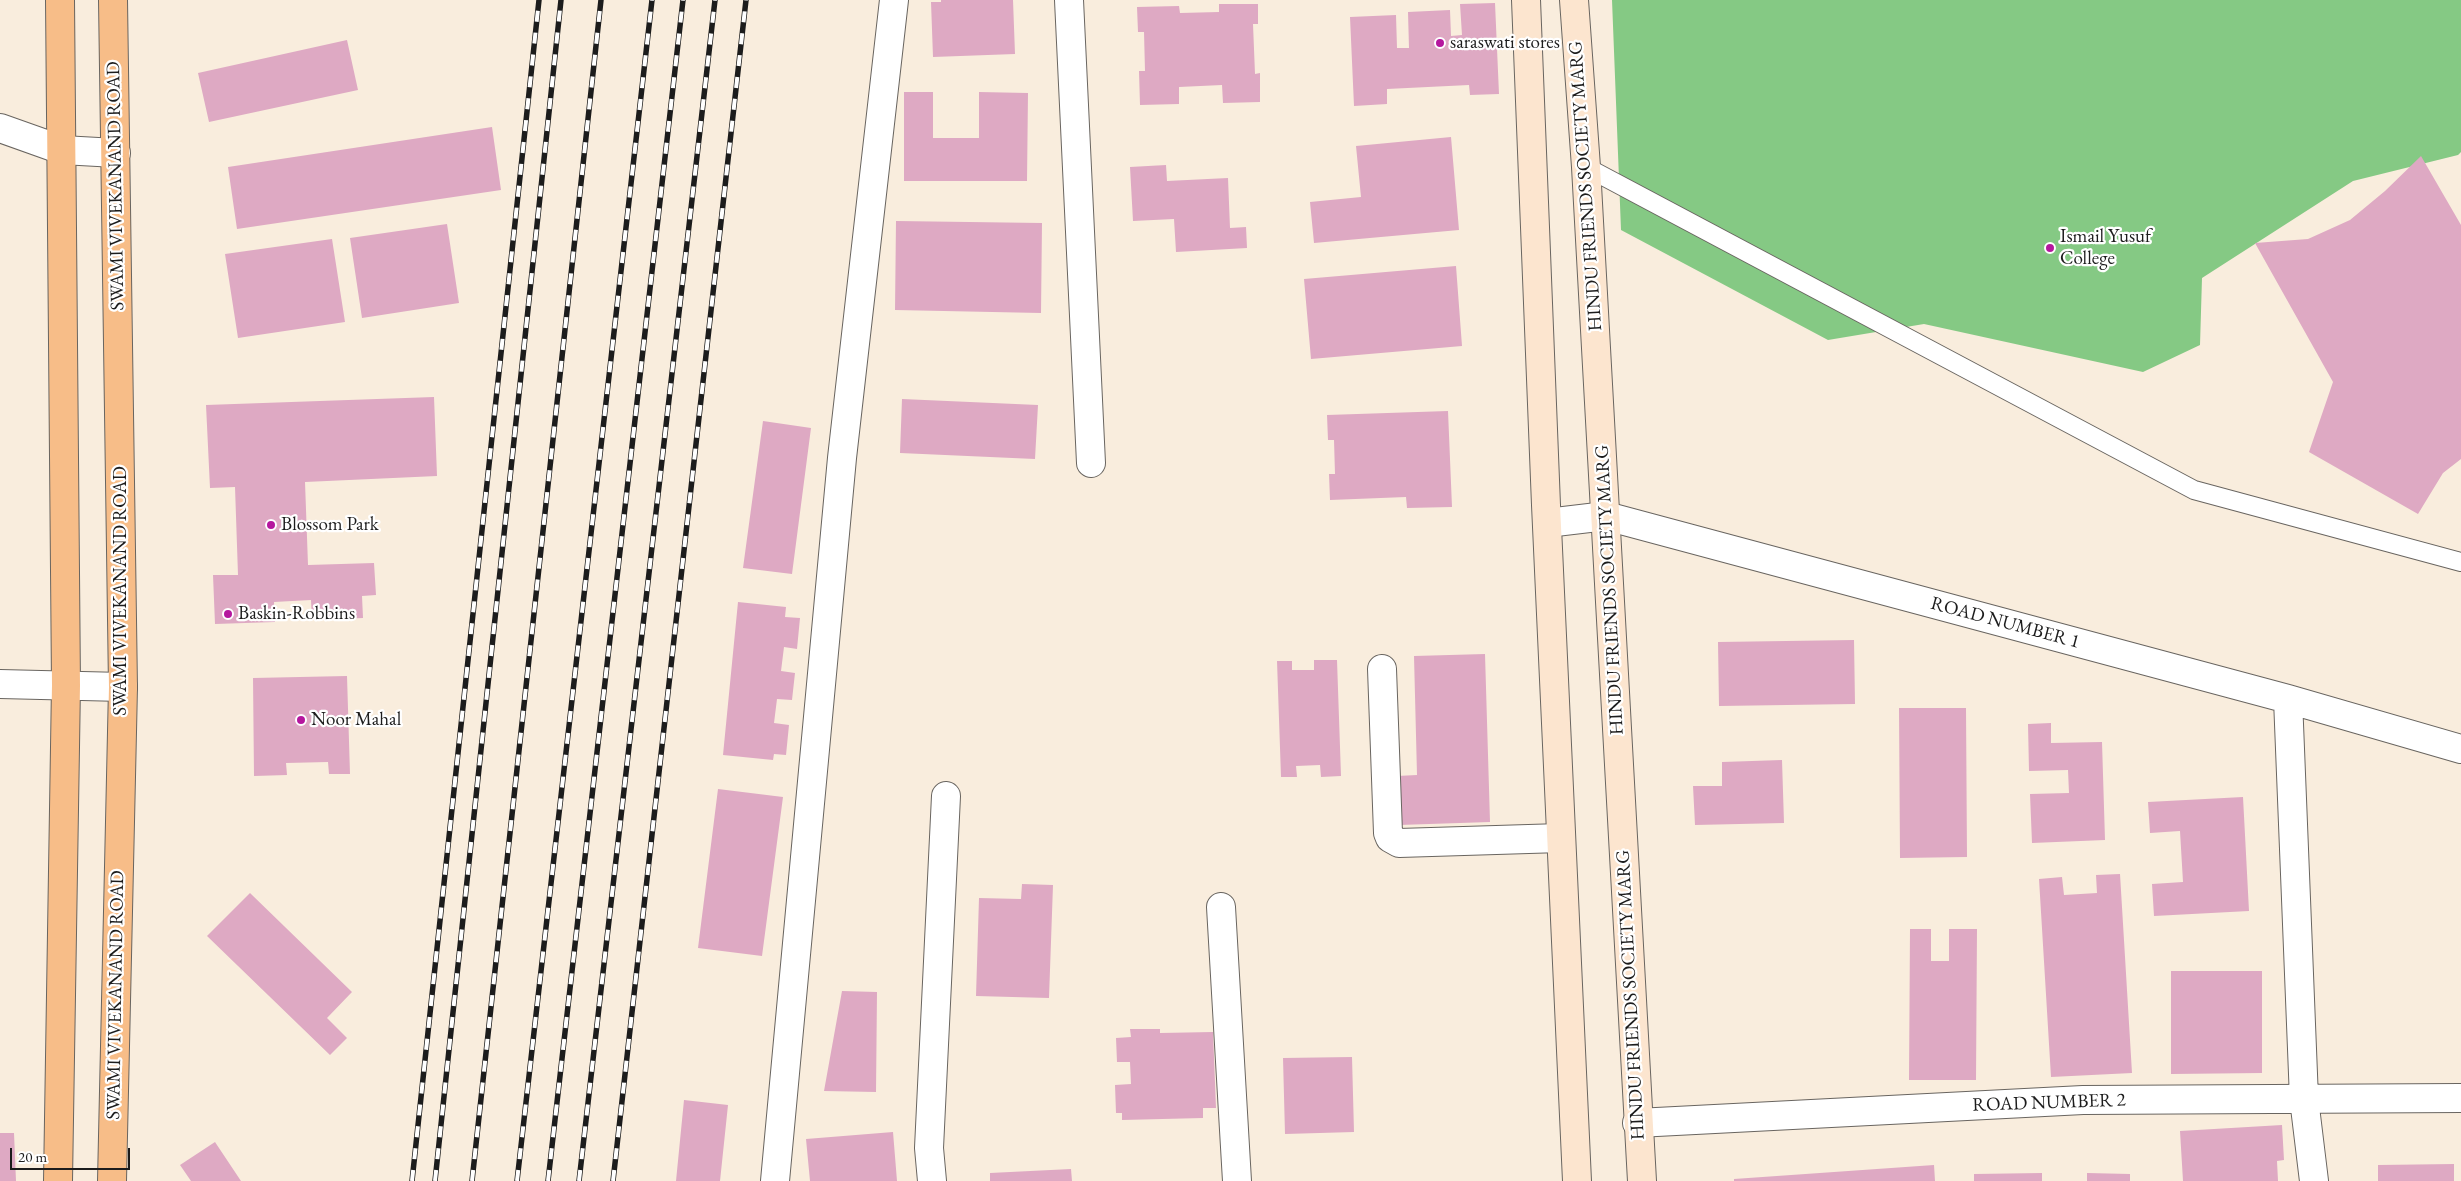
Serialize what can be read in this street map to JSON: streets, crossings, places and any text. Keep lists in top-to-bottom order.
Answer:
{
  "streets": {
    "main road": ["SWAMI VIVEKANAND ROAD"],
    "street": ["HINDU FRIENDS SOCIETY MARG", "ROAD NUMBER 1", "ROAD NUMBER 2"]
  },
  "crossings": [
    ["HINDU FRIENDS SOCIETY MARG", "ROAD NUMBER 1"],
    ["HINDU FRIENDS SOCIETY MARG", "ROAD NUMBER 2"]
  ],
  "places": [
    "saraswati stores",
    "Ismail Yusuf College",
    "Blossom Park",
    "Baskin-Robbins",
    "Noor Mahal"
  ],
  "scale_bar": "20 m"
}
